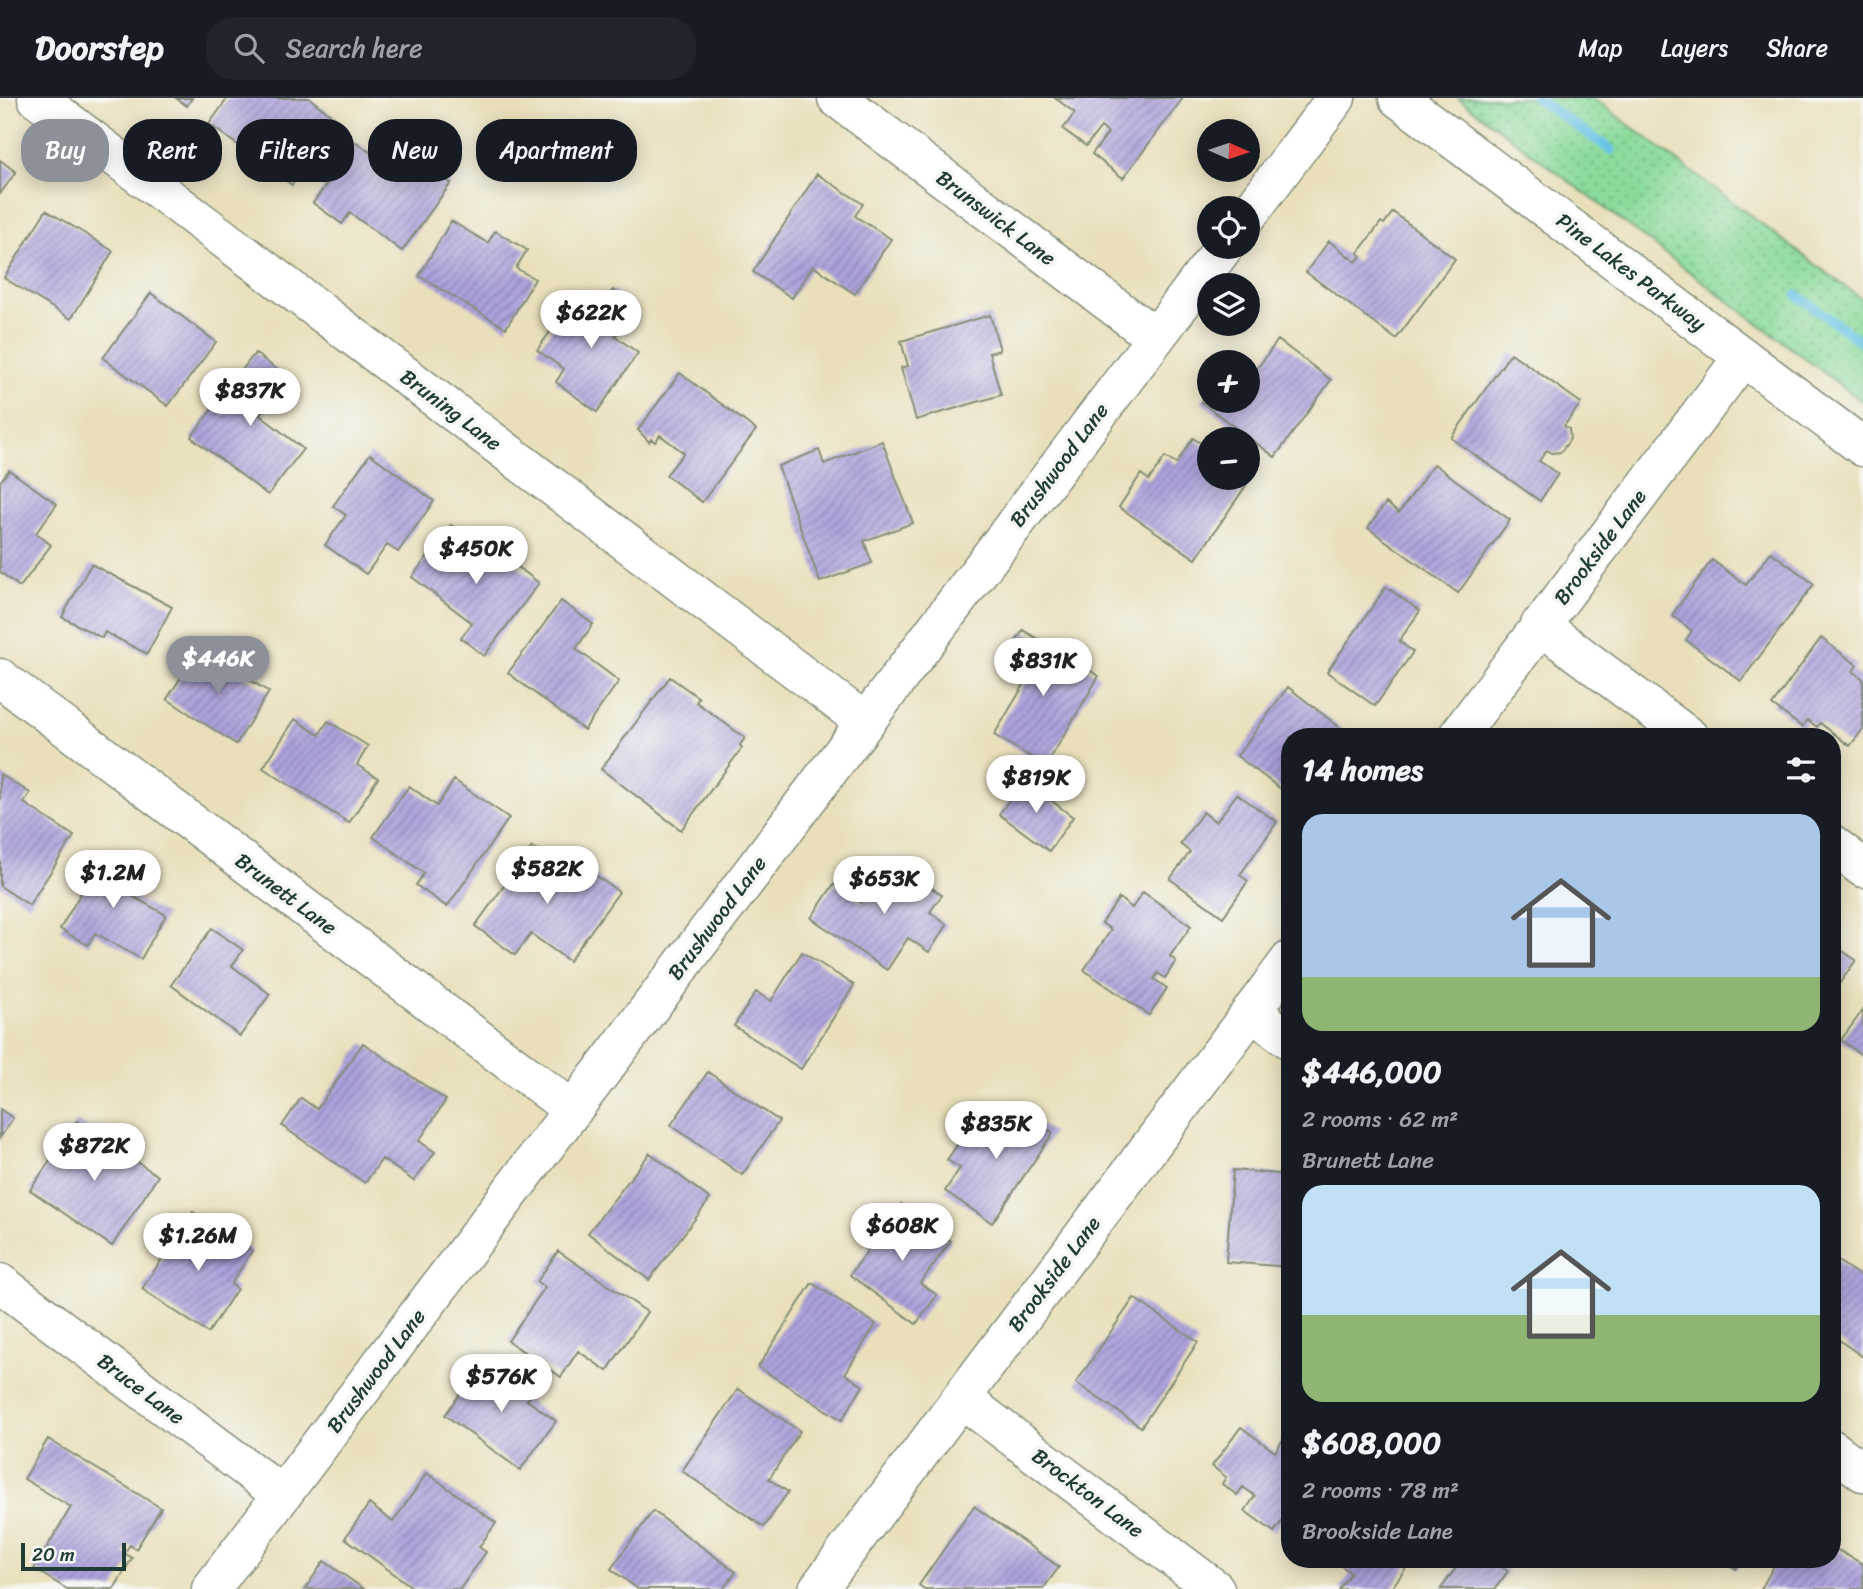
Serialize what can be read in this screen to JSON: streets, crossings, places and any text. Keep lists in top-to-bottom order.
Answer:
{
  "streets": {
    "street": [
      "Brunswick Lane",
      "Pine Lakes Parkway",
      "Bruning Lane",
      "Brushwood Lane",
      "Brookside Lane",
      "Brunett Lane",
      "Bruce Lane",
      "Brockton Lane"
    ]
  },
  "crossings": [
    ["Brunswick Lane", "Brushwood Lane"],
    ["Pine Lakes Parkway", "Brookside Lane"],
    ["Bruning Lane", "Brushwood Lane"],
    ["Brushwood Lane", "Brunett Lane"],
    ["Brushwood Lane", "Bruce Lane"],
    ["Brookside Lane", "Brockton Lane"]
  ],
  "scale_bar": "20 m",
  "north": "right",
  "page": {
    "header": "Doorstep",
    "search": "Search here",
    "nav": ["Map", "Layers", "Share"],
    "map_buttons": ["+", "−"],
    "chip": [
      "Buy",
      "Rent",
      "Filters",
      "New",
      "Apartment"
    ],
    "price": [
      "$622K",
      "$837K",
      "$450K",
      "$446K",
      "$831K",
      "$819K",
      "$582K",
      "$1.2M",
      "$653K",
      "$835K",
      "$872K",
      "$608K",
      "$1.26M",
      "$576K"
    ],
    "heading": "14 homes",
    "list": [
      {
        "name": "$446,000",
        "note": "2 rooms · 62 m² · Brunett Lane"
      },
      {
        "name": "$608,000",
        "note": "2 rooms · 78 m² · Brookside Lane"
      }
    ],
    "scale": "20 m"
  }
}
